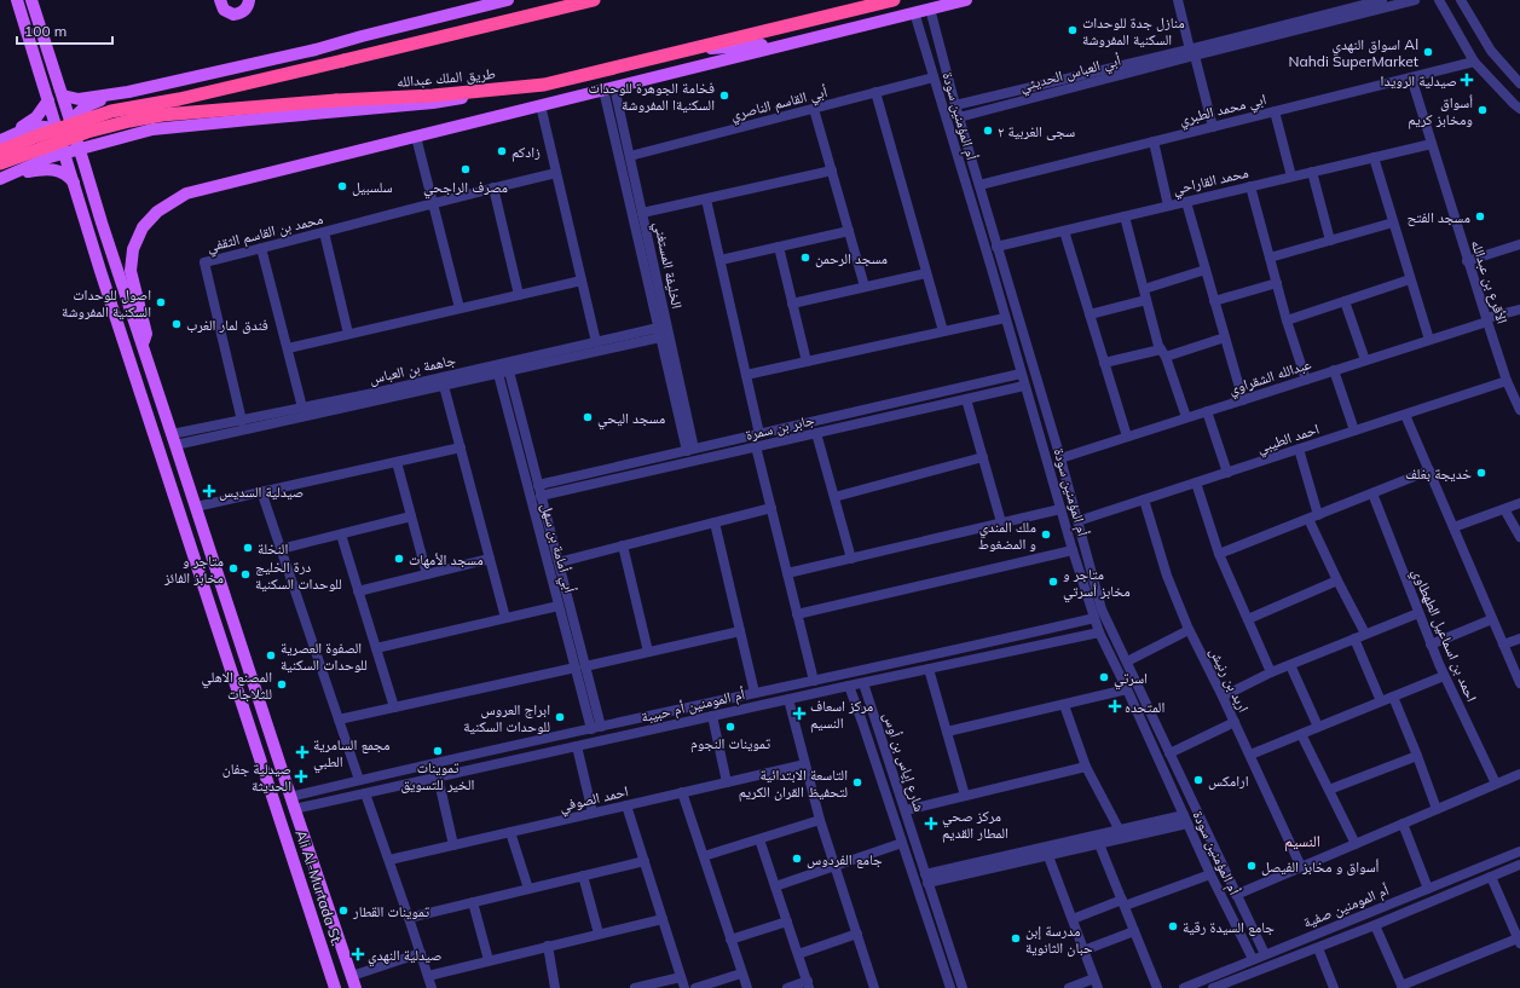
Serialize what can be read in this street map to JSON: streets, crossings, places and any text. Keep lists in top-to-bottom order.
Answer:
{
  "streets": {
    "highway": ["طريق الملك عبدالله"],
    "main road": ["Ali Al-Murtada St."],
    "street": [
      "أبي العباس الحديثي",
      "أبي القاسم الناصري",
      "ابي محمد الطبري",
      "أم المؤمنين سودة",
      "محمد القاراحي",
      "محمد بن القاسم الثقفي",
      "الخليفة المستغني",
      "الأقرع بن عبدالله",
      "جاهمة بن العباس",
      "عبدالله الشقراوي",
      "جابر بن سمرة",
      "احمد الطيبي",
      "أبي أمامة بن سهل",
      "احمد بن اسماعيل الطهطاوي",
      "اربد بن رنيش",
      "أم المومنين أم حبيبة",
      "شارع إياس بن أوس",
      "احمد الصوفي",
      "أم المومنين صفية"
    ]
  },
  "crossings": [
    ["أبي العباس الحديثي", "أم المؤمنين سودة"],
    ["أبي القاسم الناصري", "أم المؤمنين سودة"],
    ["أبي القاسم الناصري", "الخليفة المستغني"],
    ["ابي محمد الطبري", "أم المؤمنين سودة"],
    ["ابي محمد الطبري", "الأقرع بن عبدالله"],
    ["أم المؤمنين سودة", "محمد القاراحي"],
    ["أم المؤمنين سودة", "عبدالله الشقراوي"],
    ["أم المؤمنين سودة", "جابر بن سمرة"],
    ["أم المؤمنين سودة", "احمد الطيبي"],
    ["أم المؤمنين سودة", "أم المومنين أم حبيبة"],
    ["أم المؤمنين سودة", "أم المومنين صفية"],
    ["محمد القاراحي", "الأقرع بن عبدالله"],
    ["محمد بن القاسم الثقفي", "جاهمة بن العباس"],
    ["الخليفة المستغني", "جاهمة بن العباس"],
    ["الخليفة المستغني", "جابر بن سمرة"],
    ["الأقرع بن عبدالله", "عبدالله الشقراوي"],
    ["الأقرع بن عبدالله", "احمد الطيبي"],
    ["جاهمة بن العباس", "أبي أمامة بن سهل"],
    ["جاهمة بن العباس", "Ali Al-Murtada St."],
    ["جابر بن سمرة", "أبي أمامة بن سهل"],
    ["احمد الطيبي", "اربد بن رنيش"],
    ["أبي أمامة بن سهل", "أم المومنين أم حبيبة"],
    ["أم المومنين أم حبيبة", "شارع إياس بن أوس"],
    ["أم المومنين أم حبيبة", "Ali Al-Murtada St."]
  ],
  "districts": ["النسيم"],
  "places": {
    "other": [
      "منازل جدة للوحدات السكنية المفروشة",
      "اسواق النهدي Al Nahdi SuperMarket",
      "فخامة الجوهرة للوحدات السكنيةا المفروشة",
      "أسواق ومخابز كريم",
      "سجى الغربية ٢",
      "زادكم",
      "مصرف الراجحي",
      "سلسبيل",
      "مسجد الفتح",
      "مسجد الرحمن",
      "اصول للوحدات السكنية المفروشة",
      "فندق لمار الغرب",
      "مسجد اليحي",
      "خديجة بغلف",
      "ملك المندي و المضغوط",
      "النخلة",
      "مسجد الأمهات",
      "متاجر و مخابز الفائز",
      "درة الخليج للوحدات السكنية",
      "متاجر و مخابز أسرتي",
      "الصفوة العصرية للوحدات السكنية",
      "اسرتي",
      "المصنع الاهلي للثلاجات",
      "ابراج العروس للوحدات السكنية",
      "تموينات النجوم",
      "تموينات الخير للتسويق",
      "ارامكس",
      "التاسعة الابتدائية لتحفيظ القران الكريم",
      "جامع الفردوس",
      "أسواق و مخابز الفيصل",
      "تموينات القطار",
      "جامع السيدة رقية",
      "مدرسة إبن حبان الثانوية"
    ],
    "health": [
      "صيدلية الرويدا",
      "صيدلية السديس",
      "المتحده",
      "مركز اسعاف النسيم",
      "مجمع السامرية الطبي",
      "صيدلية جفان الحديثة",
      "مركز صحي المطار القديم",
      "صيدلية النهدي"
    ]
  },
  "scale_bar": "100 m"
}
